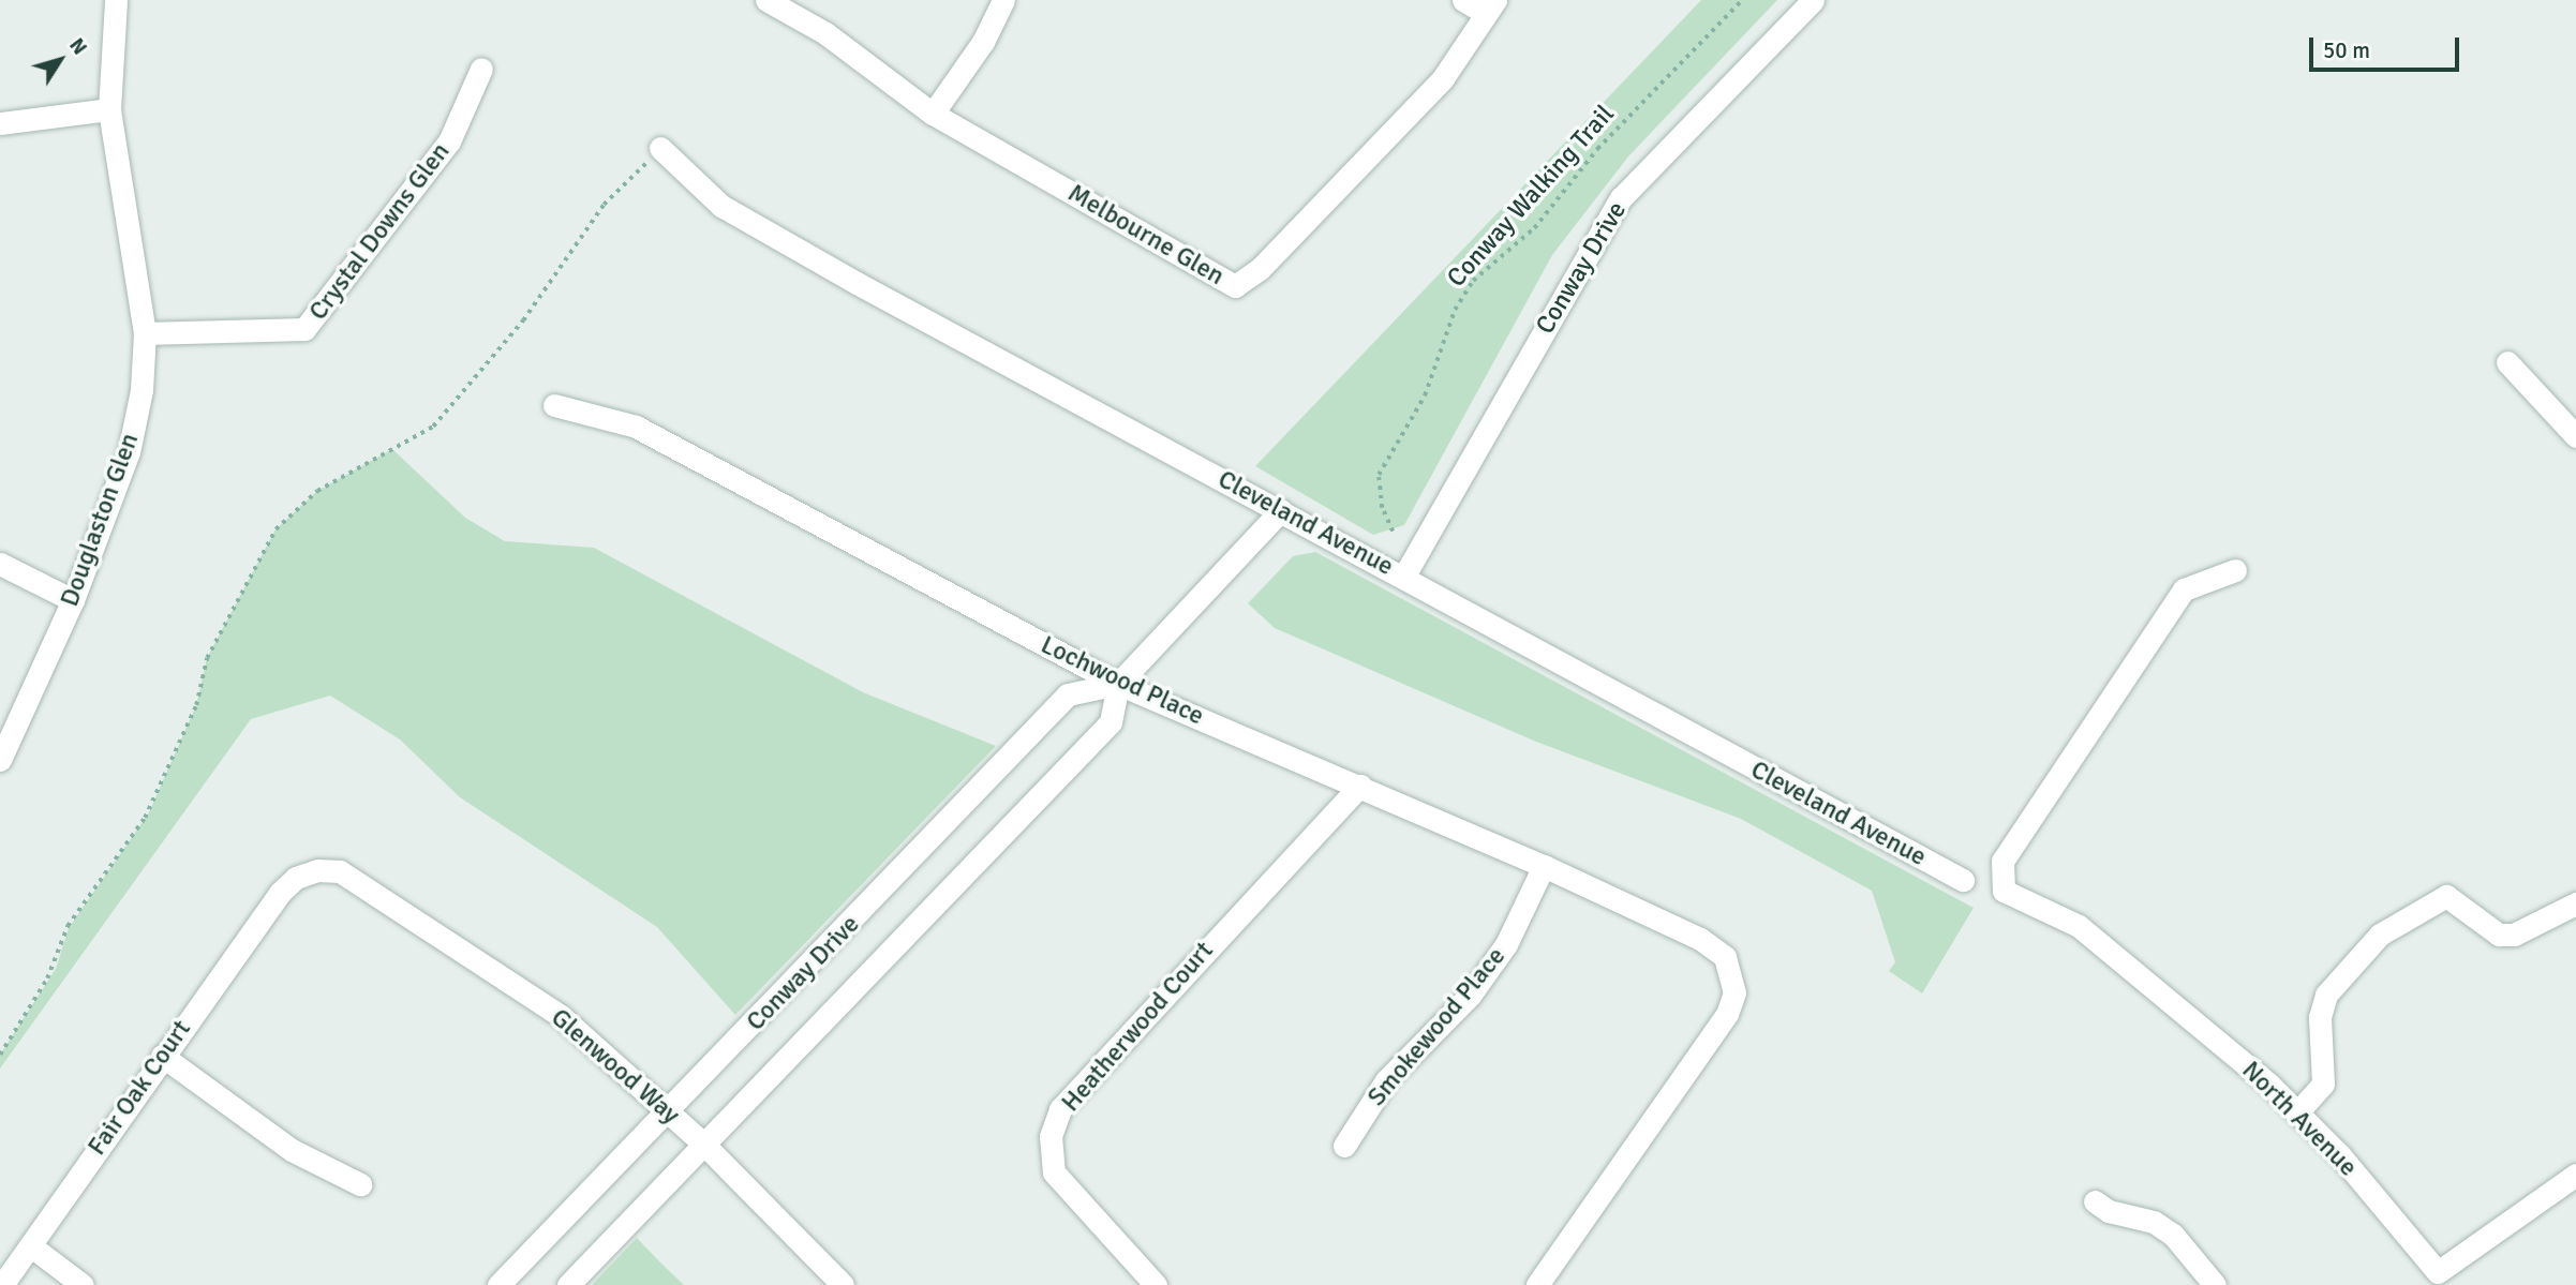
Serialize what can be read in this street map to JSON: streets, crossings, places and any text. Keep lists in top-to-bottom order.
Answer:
{
  "streets": {
    "street": [
      "Crystal Downs Glen",
      "Melbourne Glen",
      "Conway Drive",
      "Douglaston Glen",
      "Cleveland Avenue",
      "Lochwood Place",
      "Heatherwood Court",
      "Smokewood Place",
      "Glenwood Way",
      "Fair Oak Court",
      "North Avenue"
    ],
    "path": ["Conway Walking Trail"]
  },
  "crossings": [
    ["Crystal Downs Glen", "Douglaston Glen"],
    ["Conway Drive", "Cleveland Avenue"],
    ["Conway Drive", "Lochwood Place"],
    ["Conway Drive", "Glenwood Way"],
    ["Lochwood Place", "Heatherwood Court"],
    ["Lochwood Place", "Smokewood Place"],
    ["Glenwood Way", "Fair Oak Court"]
  ],
  "scale_bar": "50 m",
  "north": "top right"
}
